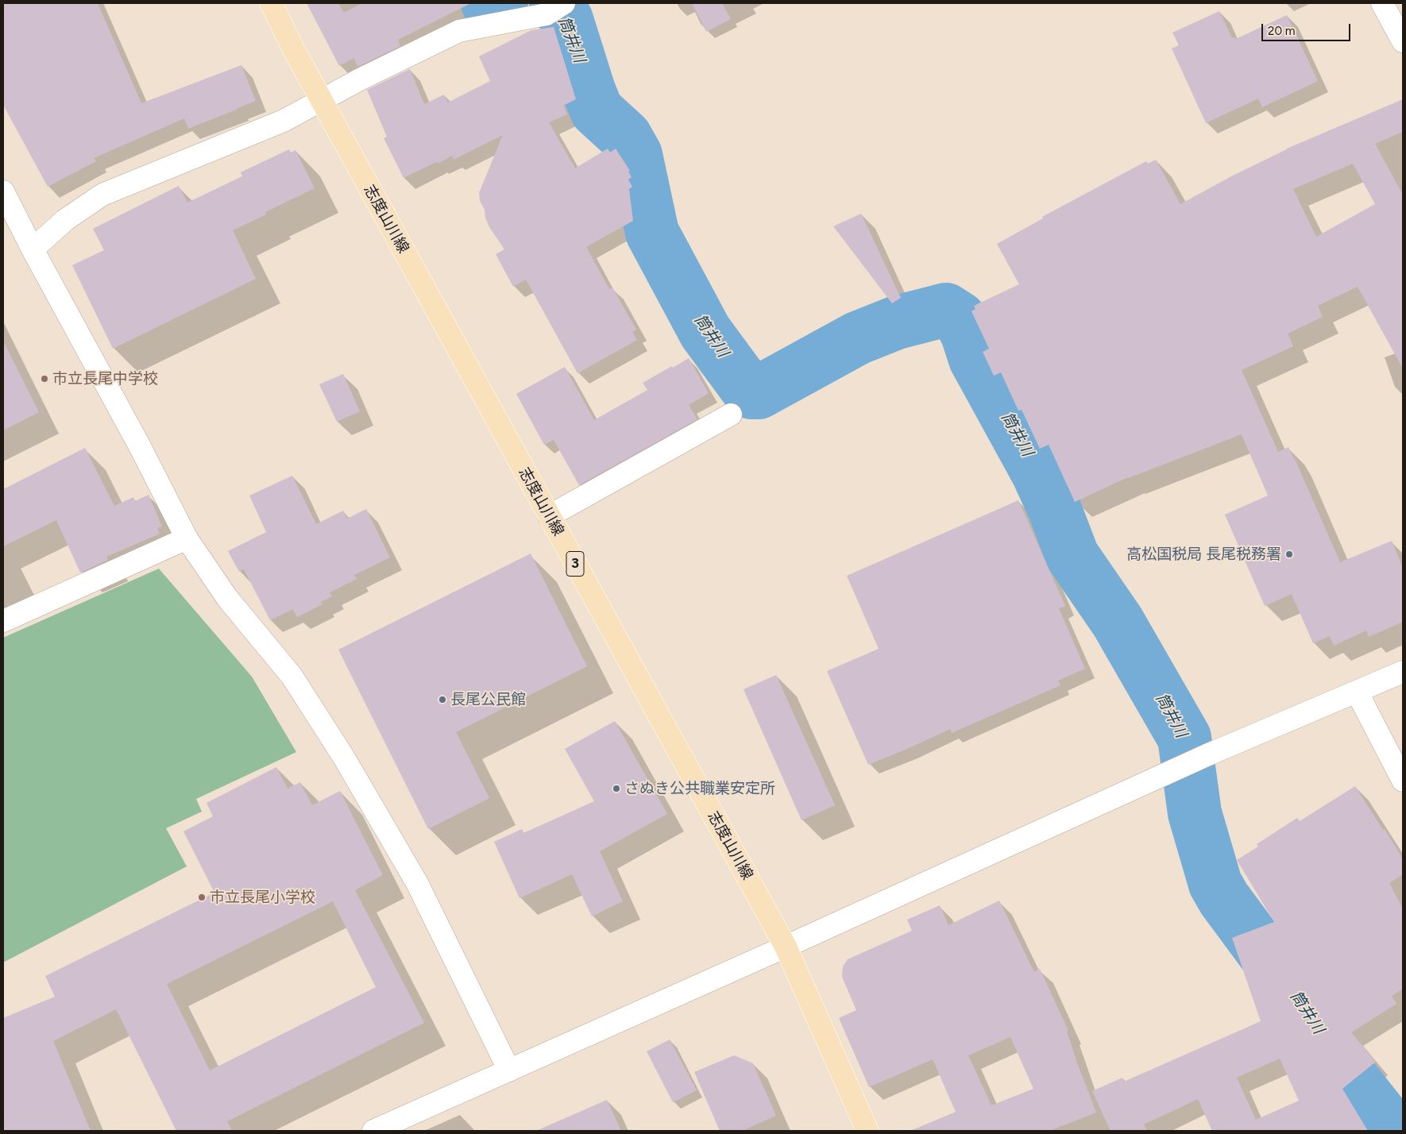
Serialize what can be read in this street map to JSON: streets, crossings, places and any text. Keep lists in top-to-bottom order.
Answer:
{
  "streets": {
    "main road": ["志度山川線", "3"]
  },
  "water": ["筒井川"],
  "places": [
    "市立長尾中学校",
    "高松国税局 長尾税務署",
    "長尾公民館",
    "さぬき公共職業安定所",
    "市立長尾小学校"
  ],
  "scale_bar": "20 m"
}
